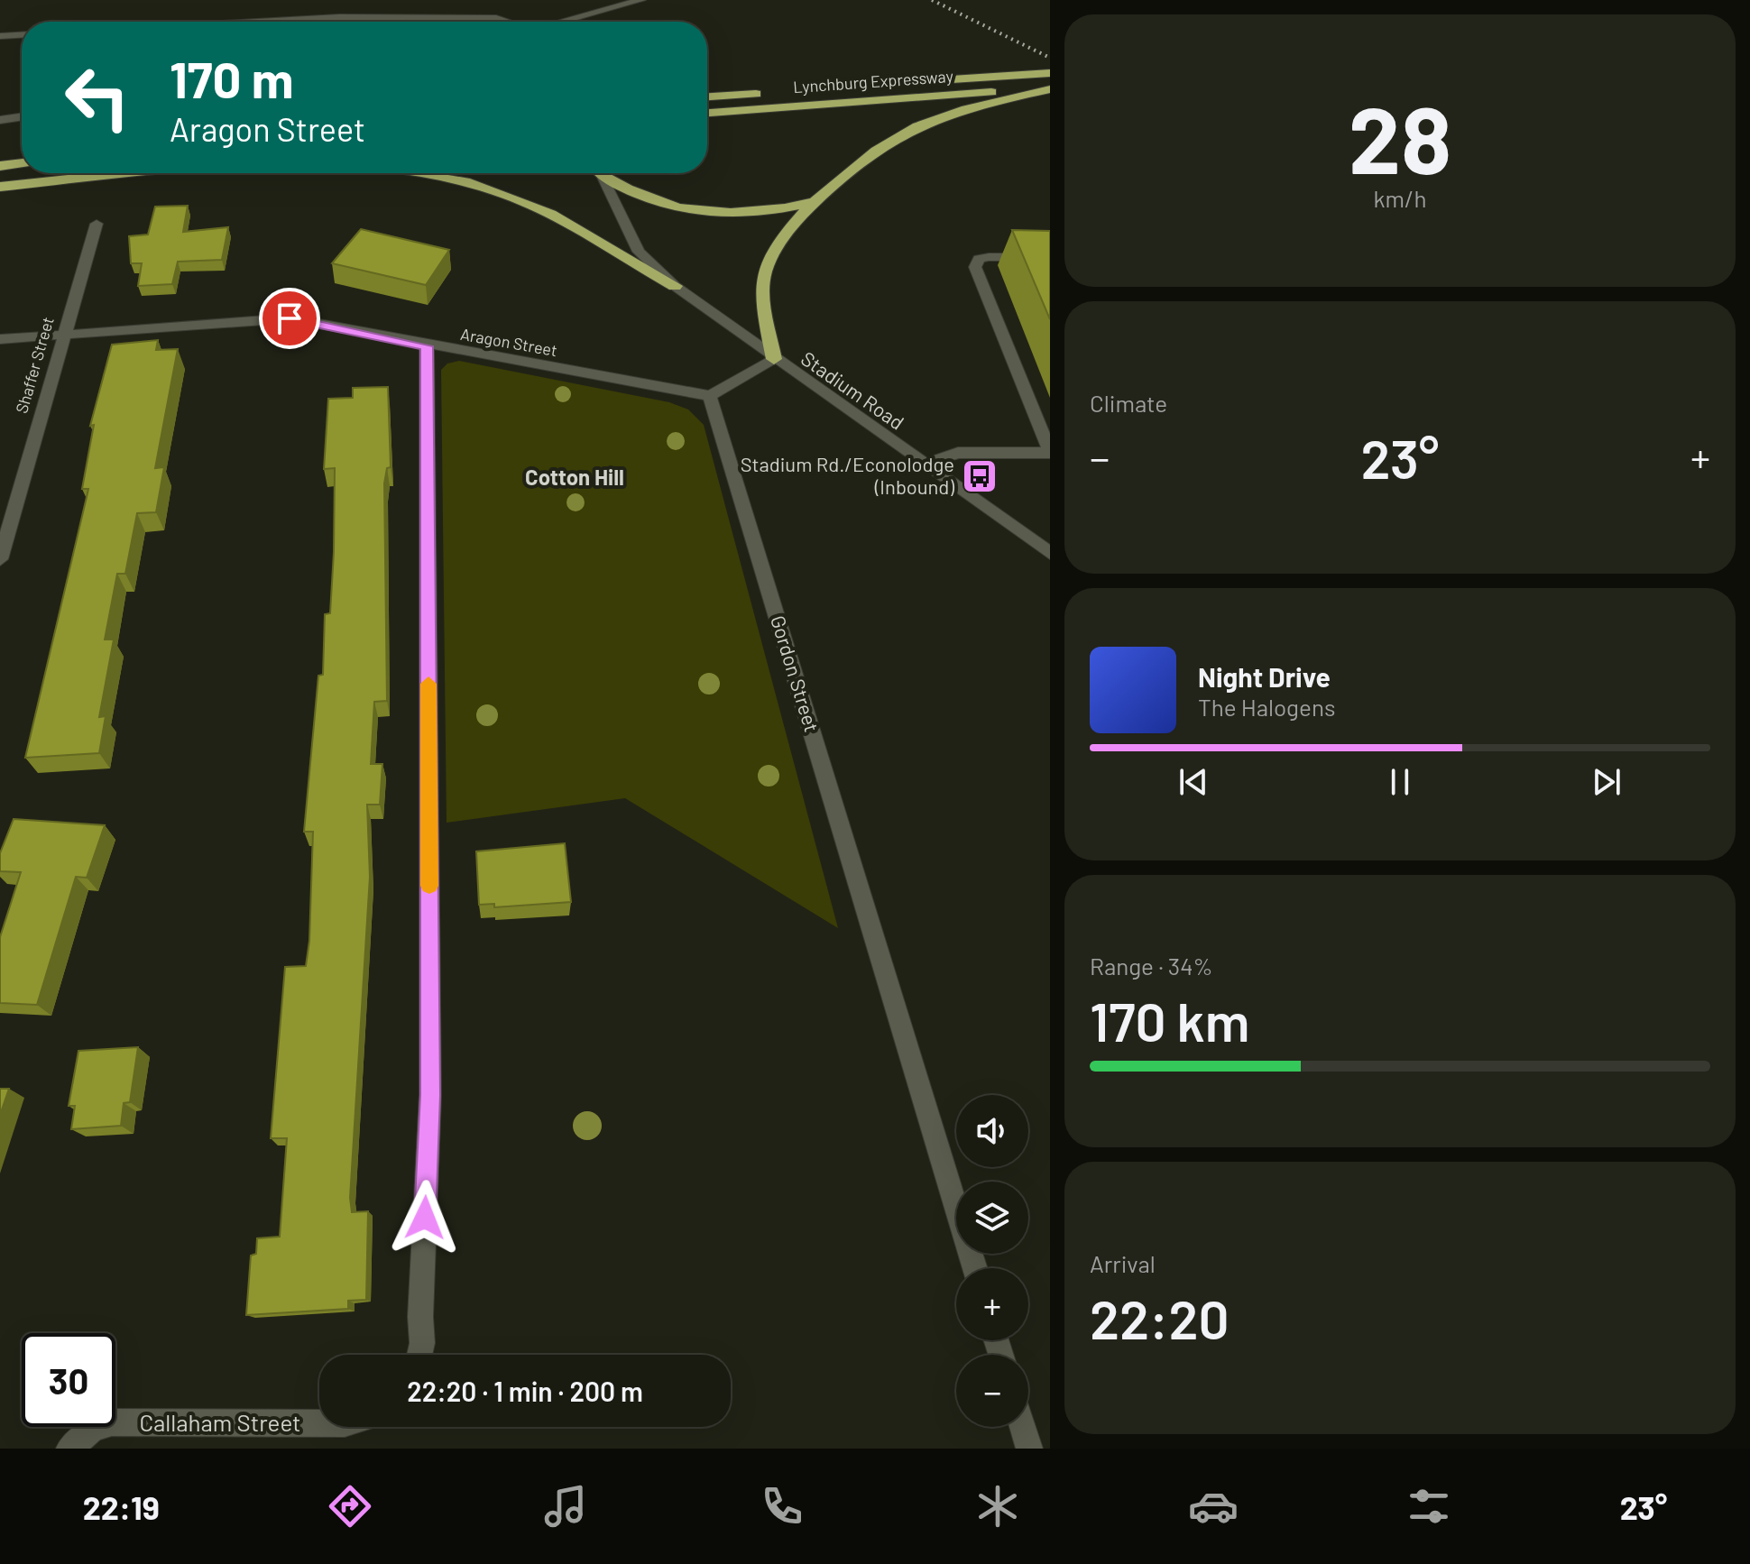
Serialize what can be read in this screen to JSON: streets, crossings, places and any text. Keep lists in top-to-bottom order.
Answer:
{
  "streets": {
    "highway": ["Lynchburg Expressway"],
    "street": [
      "Aragon Street",
      "Shaffer Street",
      "Stadium Road",
      "Gordon Street",
      "Callaham Street"
    ]
  },
  "crossings": [
    ["Aragon Street", "Shaffer Street"],
    ["Aragon Street", "Gordon Street"]
  ],
  "districts": ["Cotton Hill"],
  "places": {
    "bus stop": ["Stadium Rd./Econolodge (Inbound)"]
  },
  "page": {
    "tile": [
      ["28", "km/h"],
      "Climate",
      ["Range · 34%", "170 km"],
      ["Arrival", "22:20"]
    ],
    "turn": ["170 m", "Aragon Street"],
    "heat": ["−", "23°", "+"],
    "song": ["Night Drive", "The Halogens"],
    "map_buttons": ["+", "−"],
    "limit": "30",
    "trip": "22:20 · 1 min · 200 m",
    "tabs": ["22:19", "23°"]
  }
}
